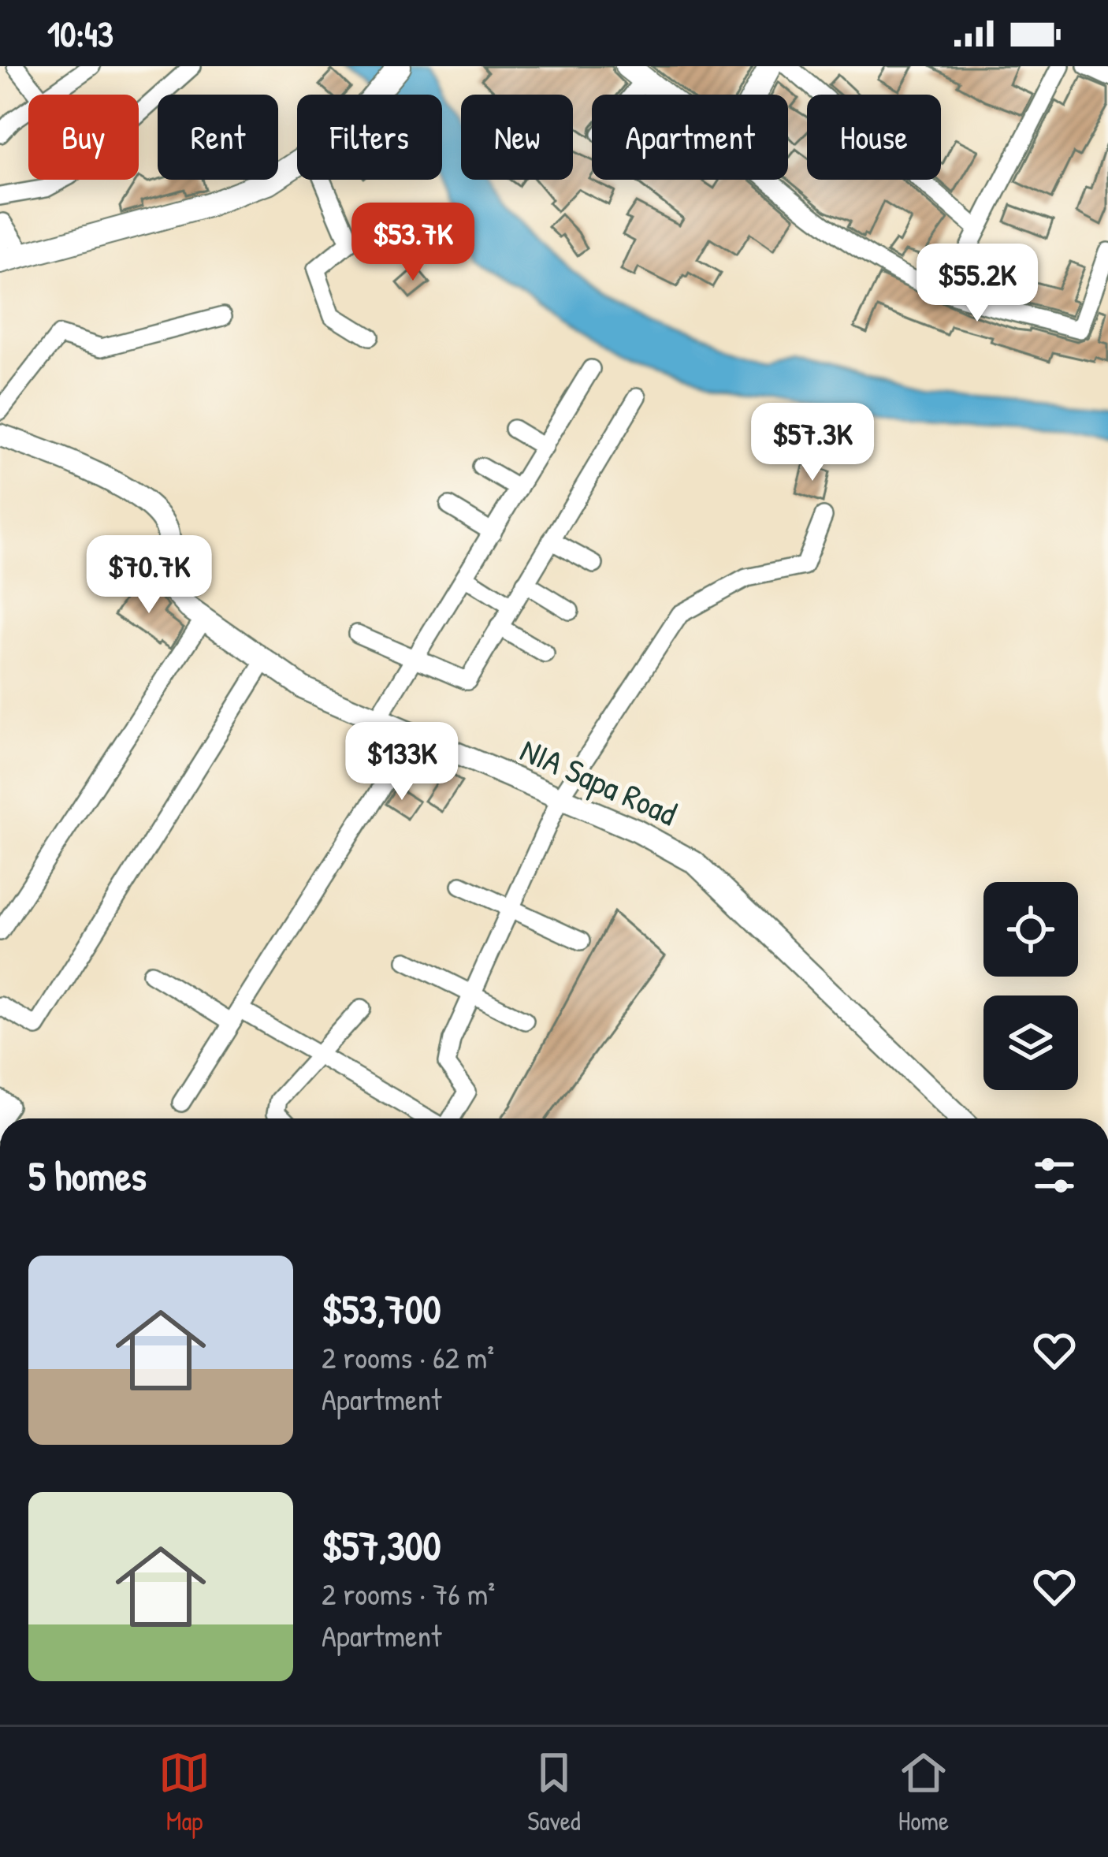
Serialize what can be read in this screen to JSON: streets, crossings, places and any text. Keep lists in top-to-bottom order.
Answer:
{
  "streets": {
    "street": ["NIA Sapa Road"]
  },
  "page": {
    "status": "10:43",
    "chip": [
      "Buy",
      "Rent",
      "Filters",
      "New",
      "Apartment",
      "House"
    ],
    "price": [
      "$53.7K",
      "$55.2K",
      "$57.3K",
      "$70.7K",
      "$133K"
    ],
    "heading": "5 homes",
    "list": [
      {
        "name": "$53,700",
        "note": "2 rooms · 62 m² · Apartment"
      },
      {
        "name": "$57,300",
        "note": "2 rooms · 76 m² · Apartment"
      }
    ],
    "tabs": ["Map", "Saved", "Home"]
  }
}
